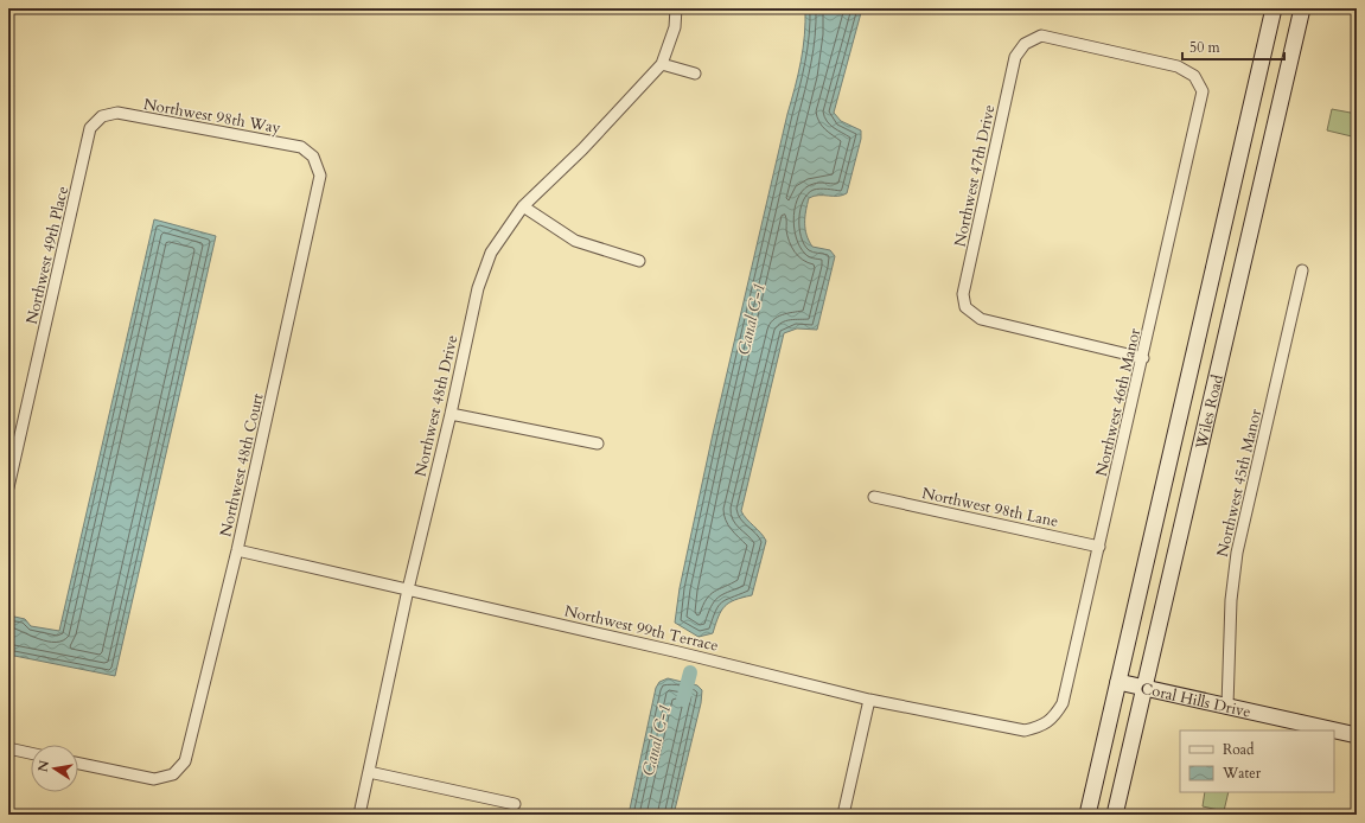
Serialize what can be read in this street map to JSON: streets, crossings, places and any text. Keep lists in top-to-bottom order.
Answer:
{
  "streets": {
    "main road": ["Wiles Road", "Coral Hills Drive"],
    "street": [
      "Northwest 98th Way",
      "Northwest 47th Drive",
      "Northwest 49th Place",
      "Northwest 46th Manor",
      "Northwest 48th Drive",
      "Northwest 48th Court",
      "Northwest 45th Manor",
      "Northwest 98th Lane",
      "Northwest 99th Terrace"
    ]
  },
  "crossings": [
    ["Northwest 98th Way", "Northwest 49th Place"],
    ["Northwest 98th Way", "Northwest 48th Court"],
    ["Northwest 47th Drive", "Northwest 46th Manor"],
    ["Northwest 46th Manor", "Northwest 98th Lane"],
    ["Northwest 46th Manor", "Northwest 99th Terrace"],
    ["Northwest 48th Drive", "Northwest 99th Terrace"],
    ["Wiles Road", "Coral Hills Drive"],
    ["Northwest 48th Court", "Northwest 99th Terrace"],
    ["Northwest 45th Manor", "Coral Hills Drive"]
  ],
  "water": ["Canal C-1"],
  "legend": ["Road", "Water"],
  "scale_bar": "50 m",
  "north": "left"
}
